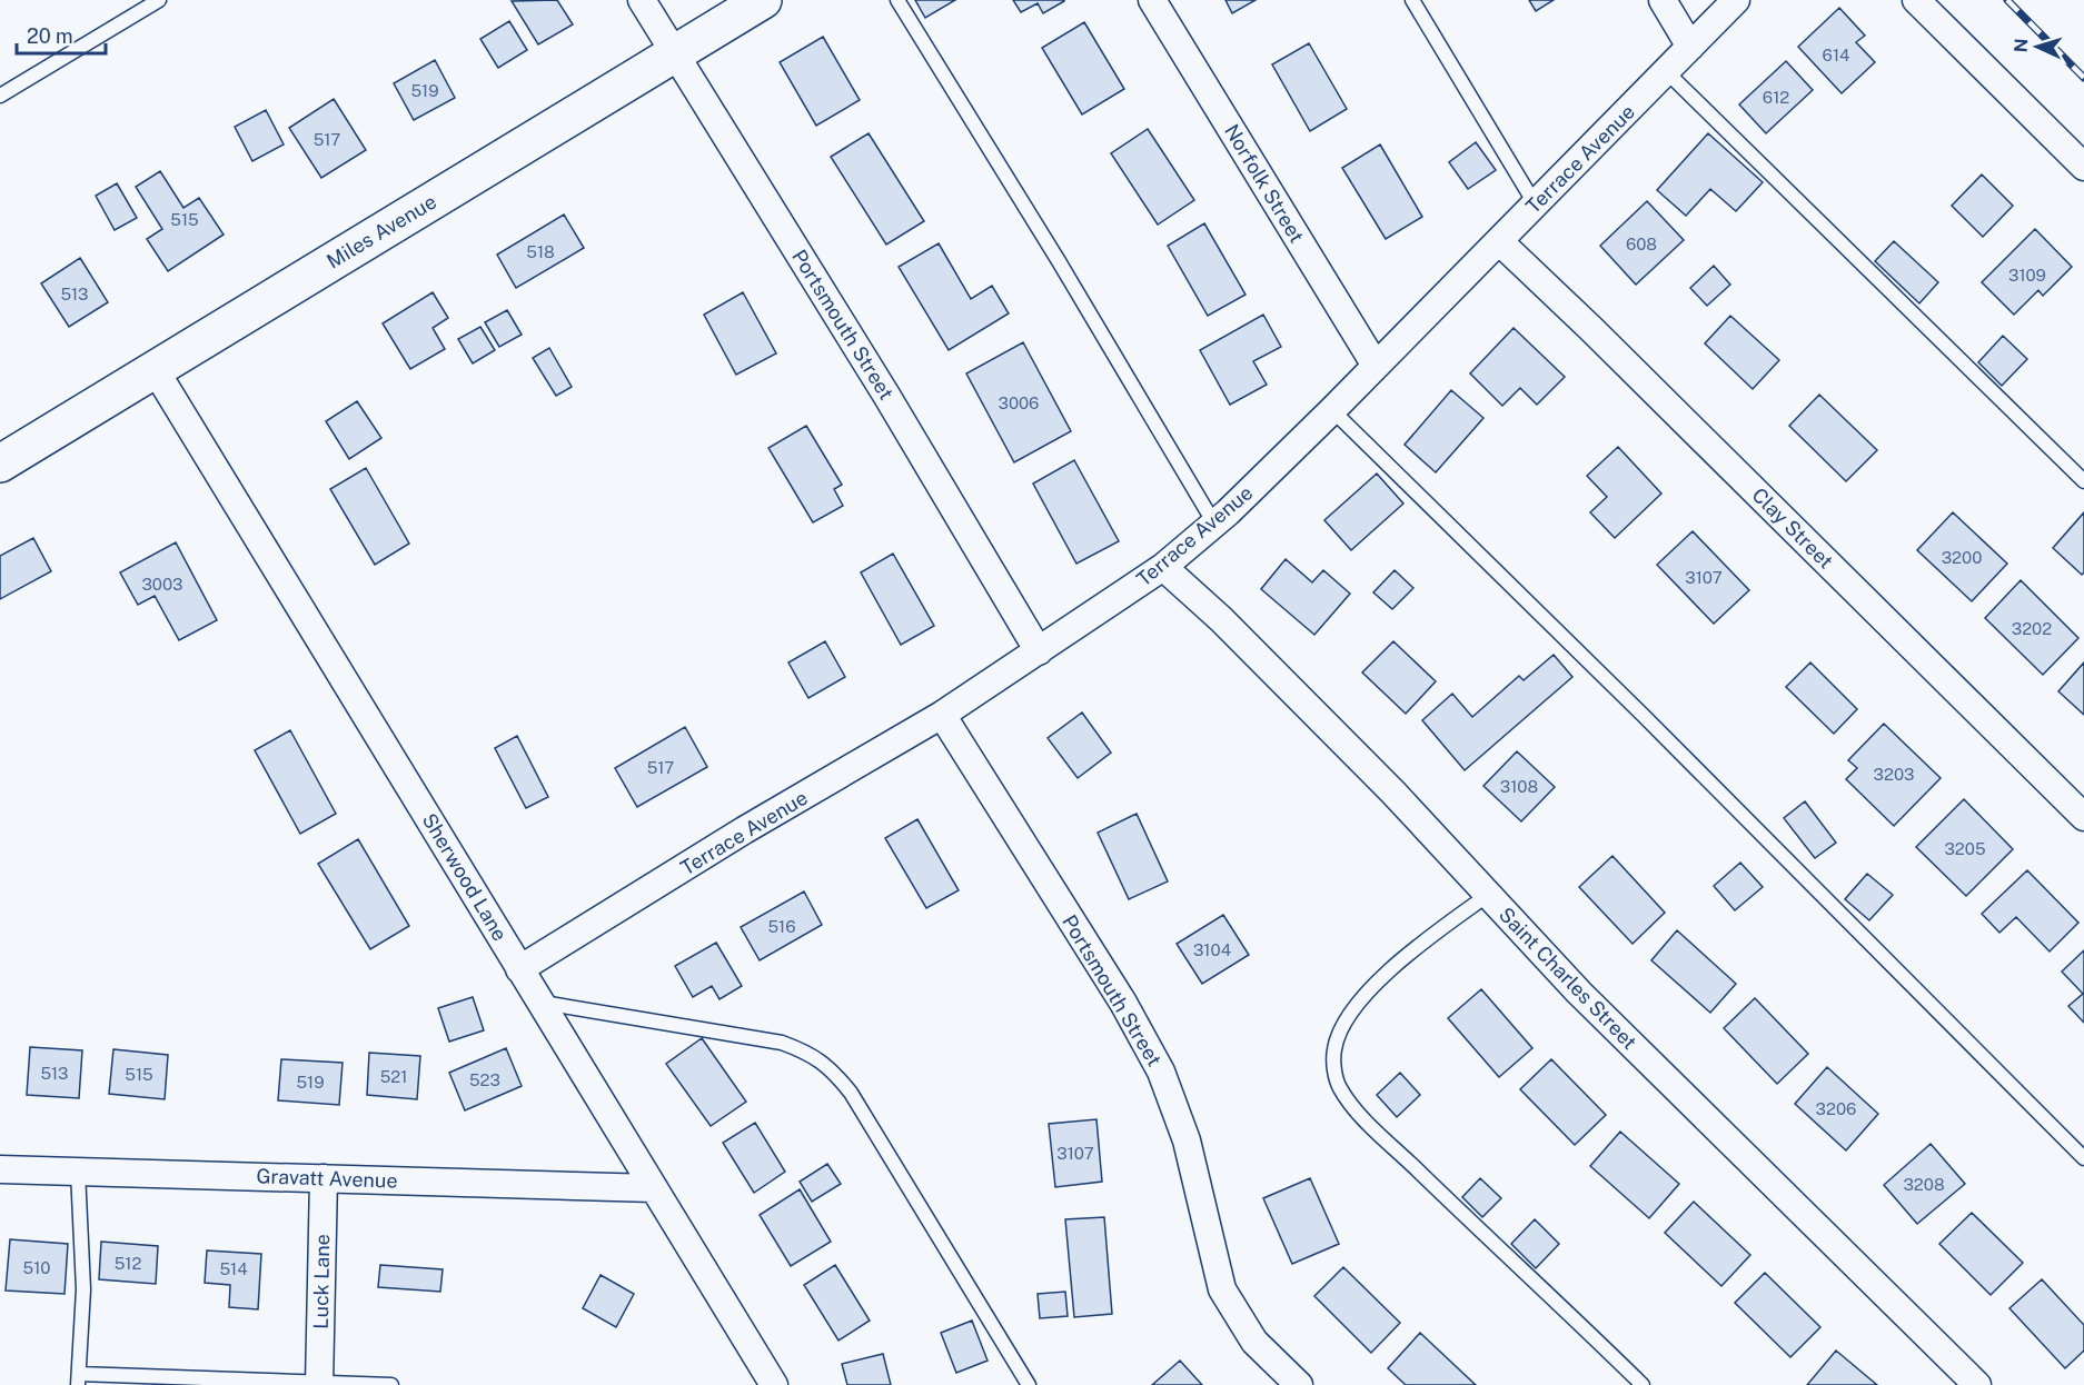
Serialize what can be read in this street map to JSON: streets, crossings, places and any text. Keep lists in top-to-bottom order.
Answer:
{
  "streets": {
    "street": [
      "Terrace Avenue",
      "Norfolk Street",
      "Miles Avenue",
      "Portsmouth Street",
      "Clay Street",
      "Sherwood Lane",
      "Saint Charles Street",
      "Gravatt Avenue",
      "Luck Lane"
    ]
  },
  "crossings": [
    ["Terrace Avenue", "Norfolk Street"],
    ["Terrace Avenue", "Portsmouth Street"],
    ["Terrace Avenue", "Clay Street"],
    ["Terrace Avenue", "Sherwood Lane"],
    ["Terrace Avenue", "Saint Charles Street"],
    ["Miles Avenue", "Portsmouth Street"],
    ["Miles Avenue", "Sherwood Lane"],
    ["Sherwood Lane", "Gravatt Avenue"],
    ["Gravatt Avenue", "Luck Lane"]
  ],
  "house_numbers": [
    "614",
    "519",
    "612",
    "517",
    "515",
    "608",
    "518",
    "3109",
    "513",
    "3006",
    "3200",
    "3107",
    "3003",
    "3202",
    "517",
    "3203",
    "3108",
    "3205",
    "516",
    "3104",
    "513",
    "515",
    "521",
    "523",
    "519",
    "3206",
    "3107",
    "3208",
    "512",
    "510",
    "514"
  ],
  "scale_bar": "20 m",
  "north": "left"
}
